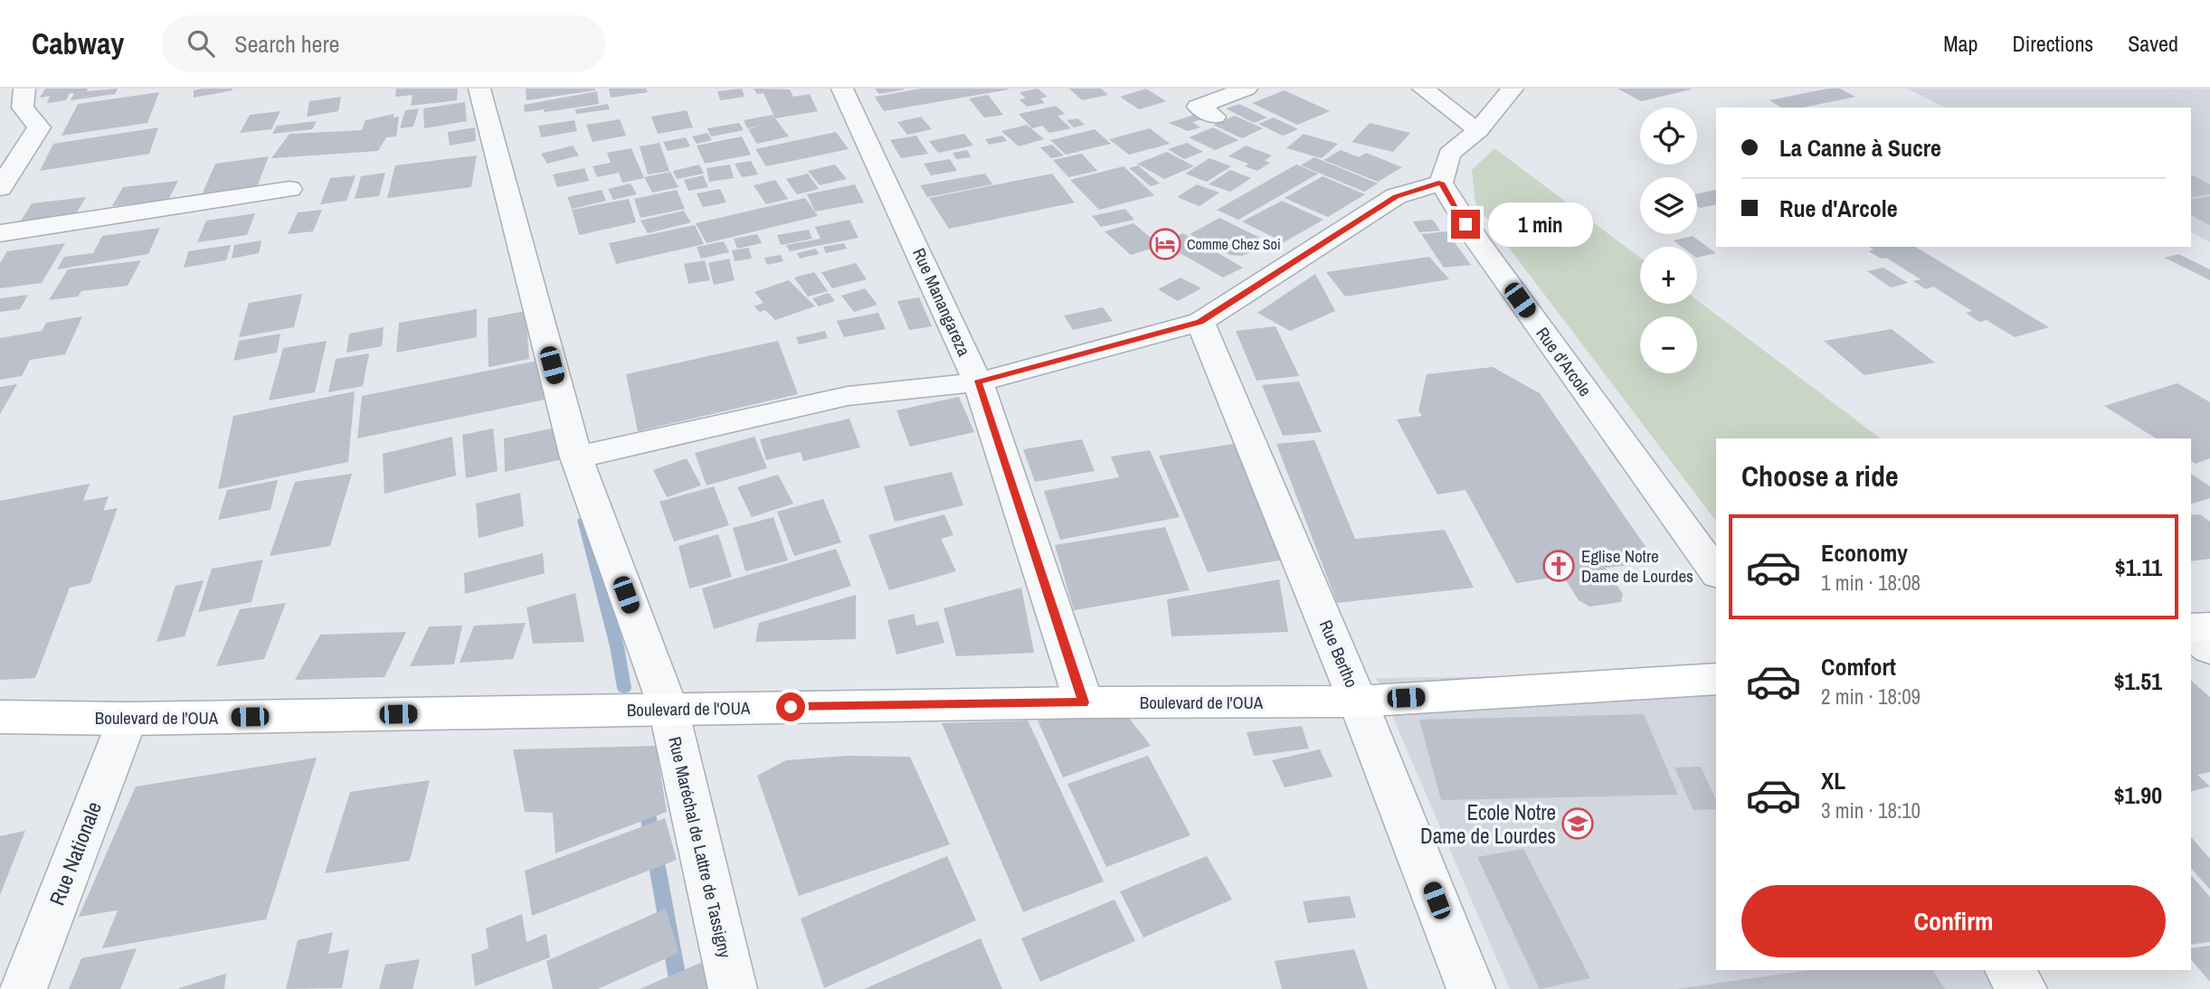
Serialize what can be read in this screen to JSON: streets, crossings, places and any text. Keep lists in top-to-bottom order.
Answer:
{
  "streets": {
    "main road": ["Boulevard de l'OUA"],
    "street": [
      "Rue Manangareza",
      "Rue d'Arcole",
      "Rue Bertho",
      "Rue Maréchal de Lattre de Tassigny",
      "Rue Nationale"
    ]
  },
  "crossings": [
    ["Rue Manangareza", "Boulevard de l'OUA"],
    ["Rue Bertho", "Boulevard de l'OUA"],
    ["Boulevard de l'OUA", "Rue Maréchal de Lattre de Tassigny"],
    ["Boulevard de l'OUA", "Rue Nationale"]
  ],
  "places": {
    "hotel": ["Comme Chez Soi"],
    "church": ["Eglise Notre Dame de Lourdes"],
    "school or university": ["Ecole Notre Dame de Lourdes"]
  },
  "page": {
    "header": "Cabway",
    "search": "Search here",
    "nav": ["Map", "Directions", "Saved"],
    "map_buttons": ["+", "−"],
    "banner": ["La Canne à Sucre", "Rue d'Arcole"],
    "bubble": "1 min",
    "heading": "Choose a ride",
    "list": [
      {
        "name": "Economy",
        "note": "1 min · 18:08",
        "value": "$1.11"
      },
      {
        "name": "Comfort",
        "note": "2 min · 18:09",
        "value": "$1.51"
      },
      {
        "name": "XL",
        "note": "3 min · 18:10",
        "value": "$1.90"
      }
    ],
    "buttons": "Confirm"
  }
}
